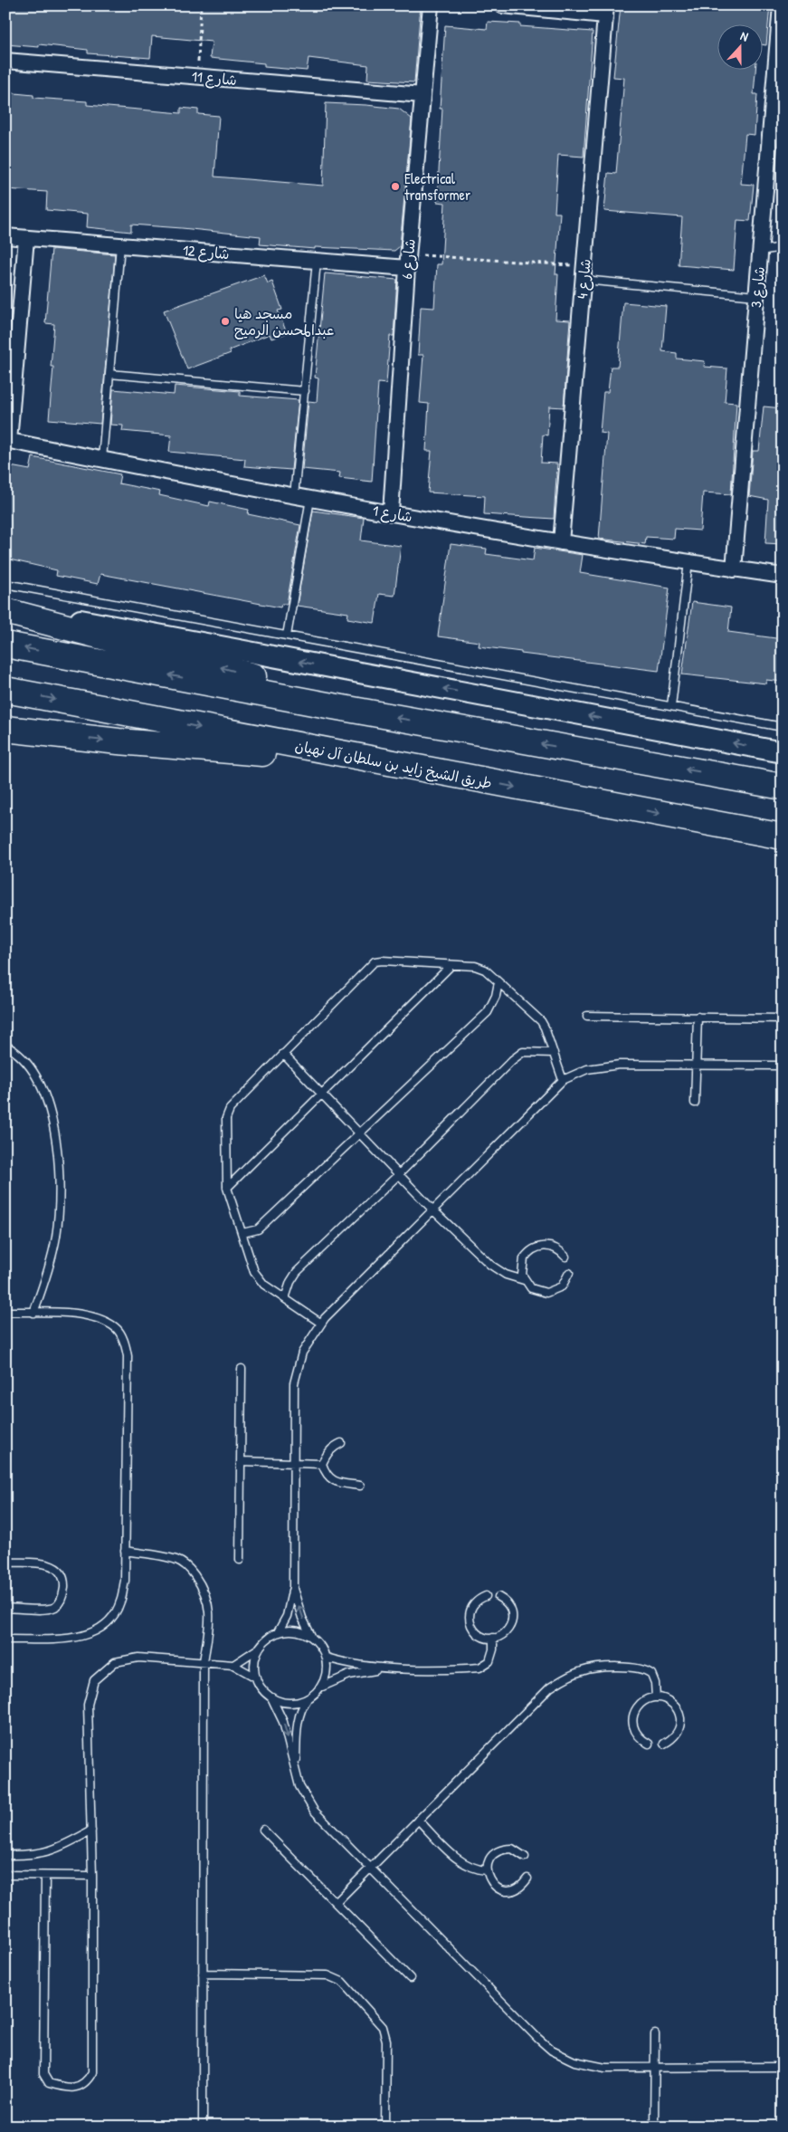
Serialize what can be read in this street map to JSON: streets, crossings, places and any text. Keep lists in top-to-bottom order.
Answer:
{
  "streets": {
    "highway": ["طريق الشيخ زايد بن سلطان آل نهيان"],
    "street": [
      "شارع 11",
      "شارع 12",
      "شارع 6",
      "شارع 4",
      "شارع 3",
      "شارع 1"
    ]
  },
  "crossings": [
    ["شارع 11", "شارع 6"],
    ["شارع 12", "شارع 6"],
    ["شارع 6", "شارع 1"],
    ["شارع 4", "شارع 1"],
    ["شارع 3", "شارع 1"]
  ],
  "places": ["Electrical transformer", "مسجد هيا عبدالمحسن الرميح"],
  "north": "top"
}
